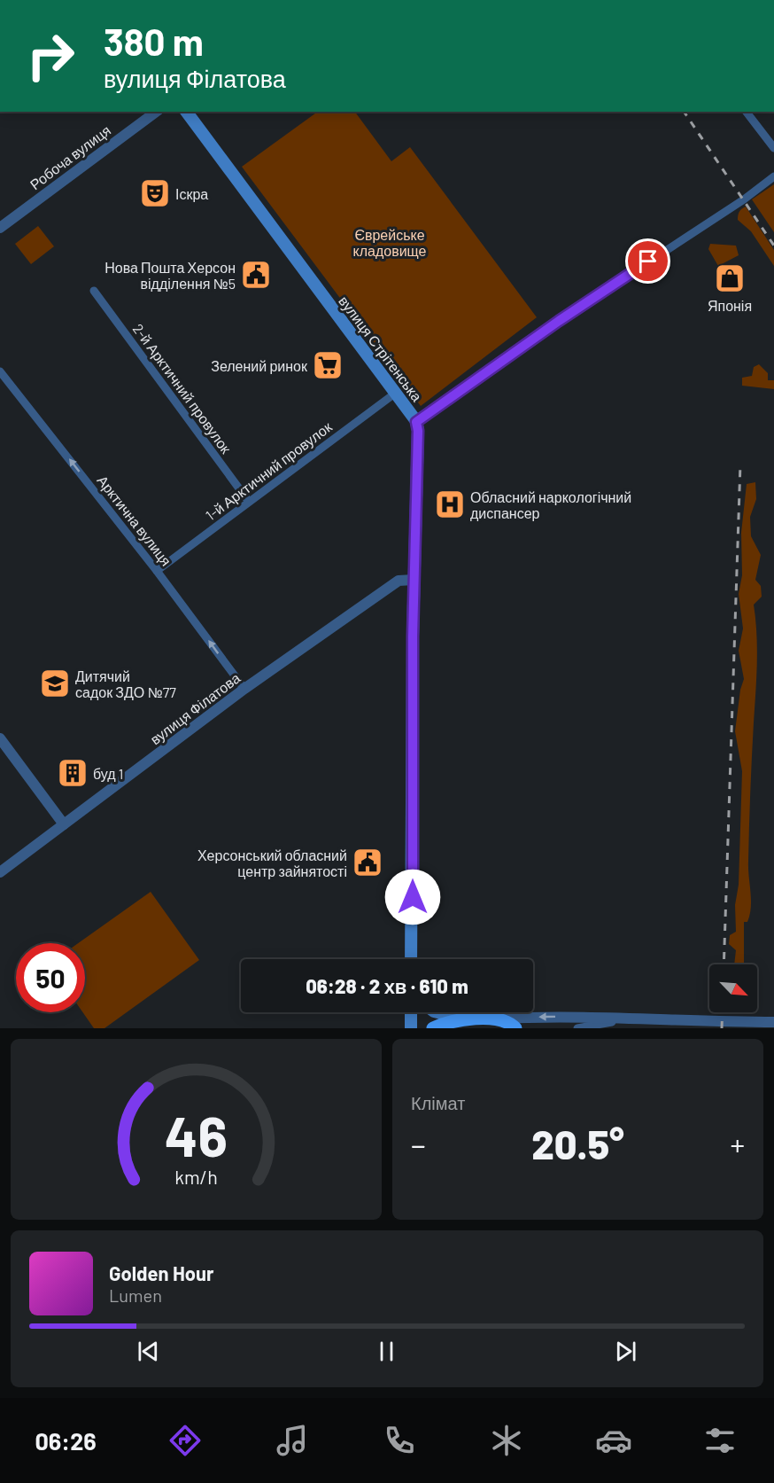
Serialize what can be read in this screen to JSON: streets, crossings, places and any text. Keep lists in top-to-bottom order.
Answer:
{
  "streets": {
    "main road": ["вулиця Стрітенська"],
    "street": [
      "Робоча вулиця",
      "2-й Арктичний провулок",
      "1-й Арктичний провулок",
      "Арктична вулиця",
      "вулиця Філатова"
    ]
  },
  "crossings": [
    ["вулиця Стрітенська", "1-й Арктичний провулок"],
    ["вулиця Стрітенська", "вулиця Філатова"],
    ["2-й Арктичний провулок", "1-й Арктичний провулок"],
    ["1-й Арктичний провулок", "Арктична вулиця"],
    ["Арктична вулиця", "вулиця Філатова"]
  ],
  "one_way": ["Арктична вулиця"],
  "parks": ["Єврейське кладовище"],
  "places": {
    "theatre": ["Іскра"],
    "public building": ["Нова Пошта Херсон відділення №5", "Херсонський обласний центр зайнятості"],
    "shop": ["Японія"],
    "supermarket": ["Зелений ринок"],
    "hospital": ["Обласний наркологічний диспансер"],
    "school or university": ["Дитячий садок ЗДО №77"],
    "building": ["буд 1"]
  },
  "north": "bottom right",
  "page": {
    "turn": ["380 m", "вулиця Філатова"],
    "limit": "50",
    "trip": "06:28 · 2 хв · 610 m",
    "tile": "Клімат",
    "heat": ["−", "20.5°", "+"],
    "song": ["Golden Hour", "Lumen"],
    "tabs": "06:26",
    "gauge": ["46", "km/h"]
  }
}
